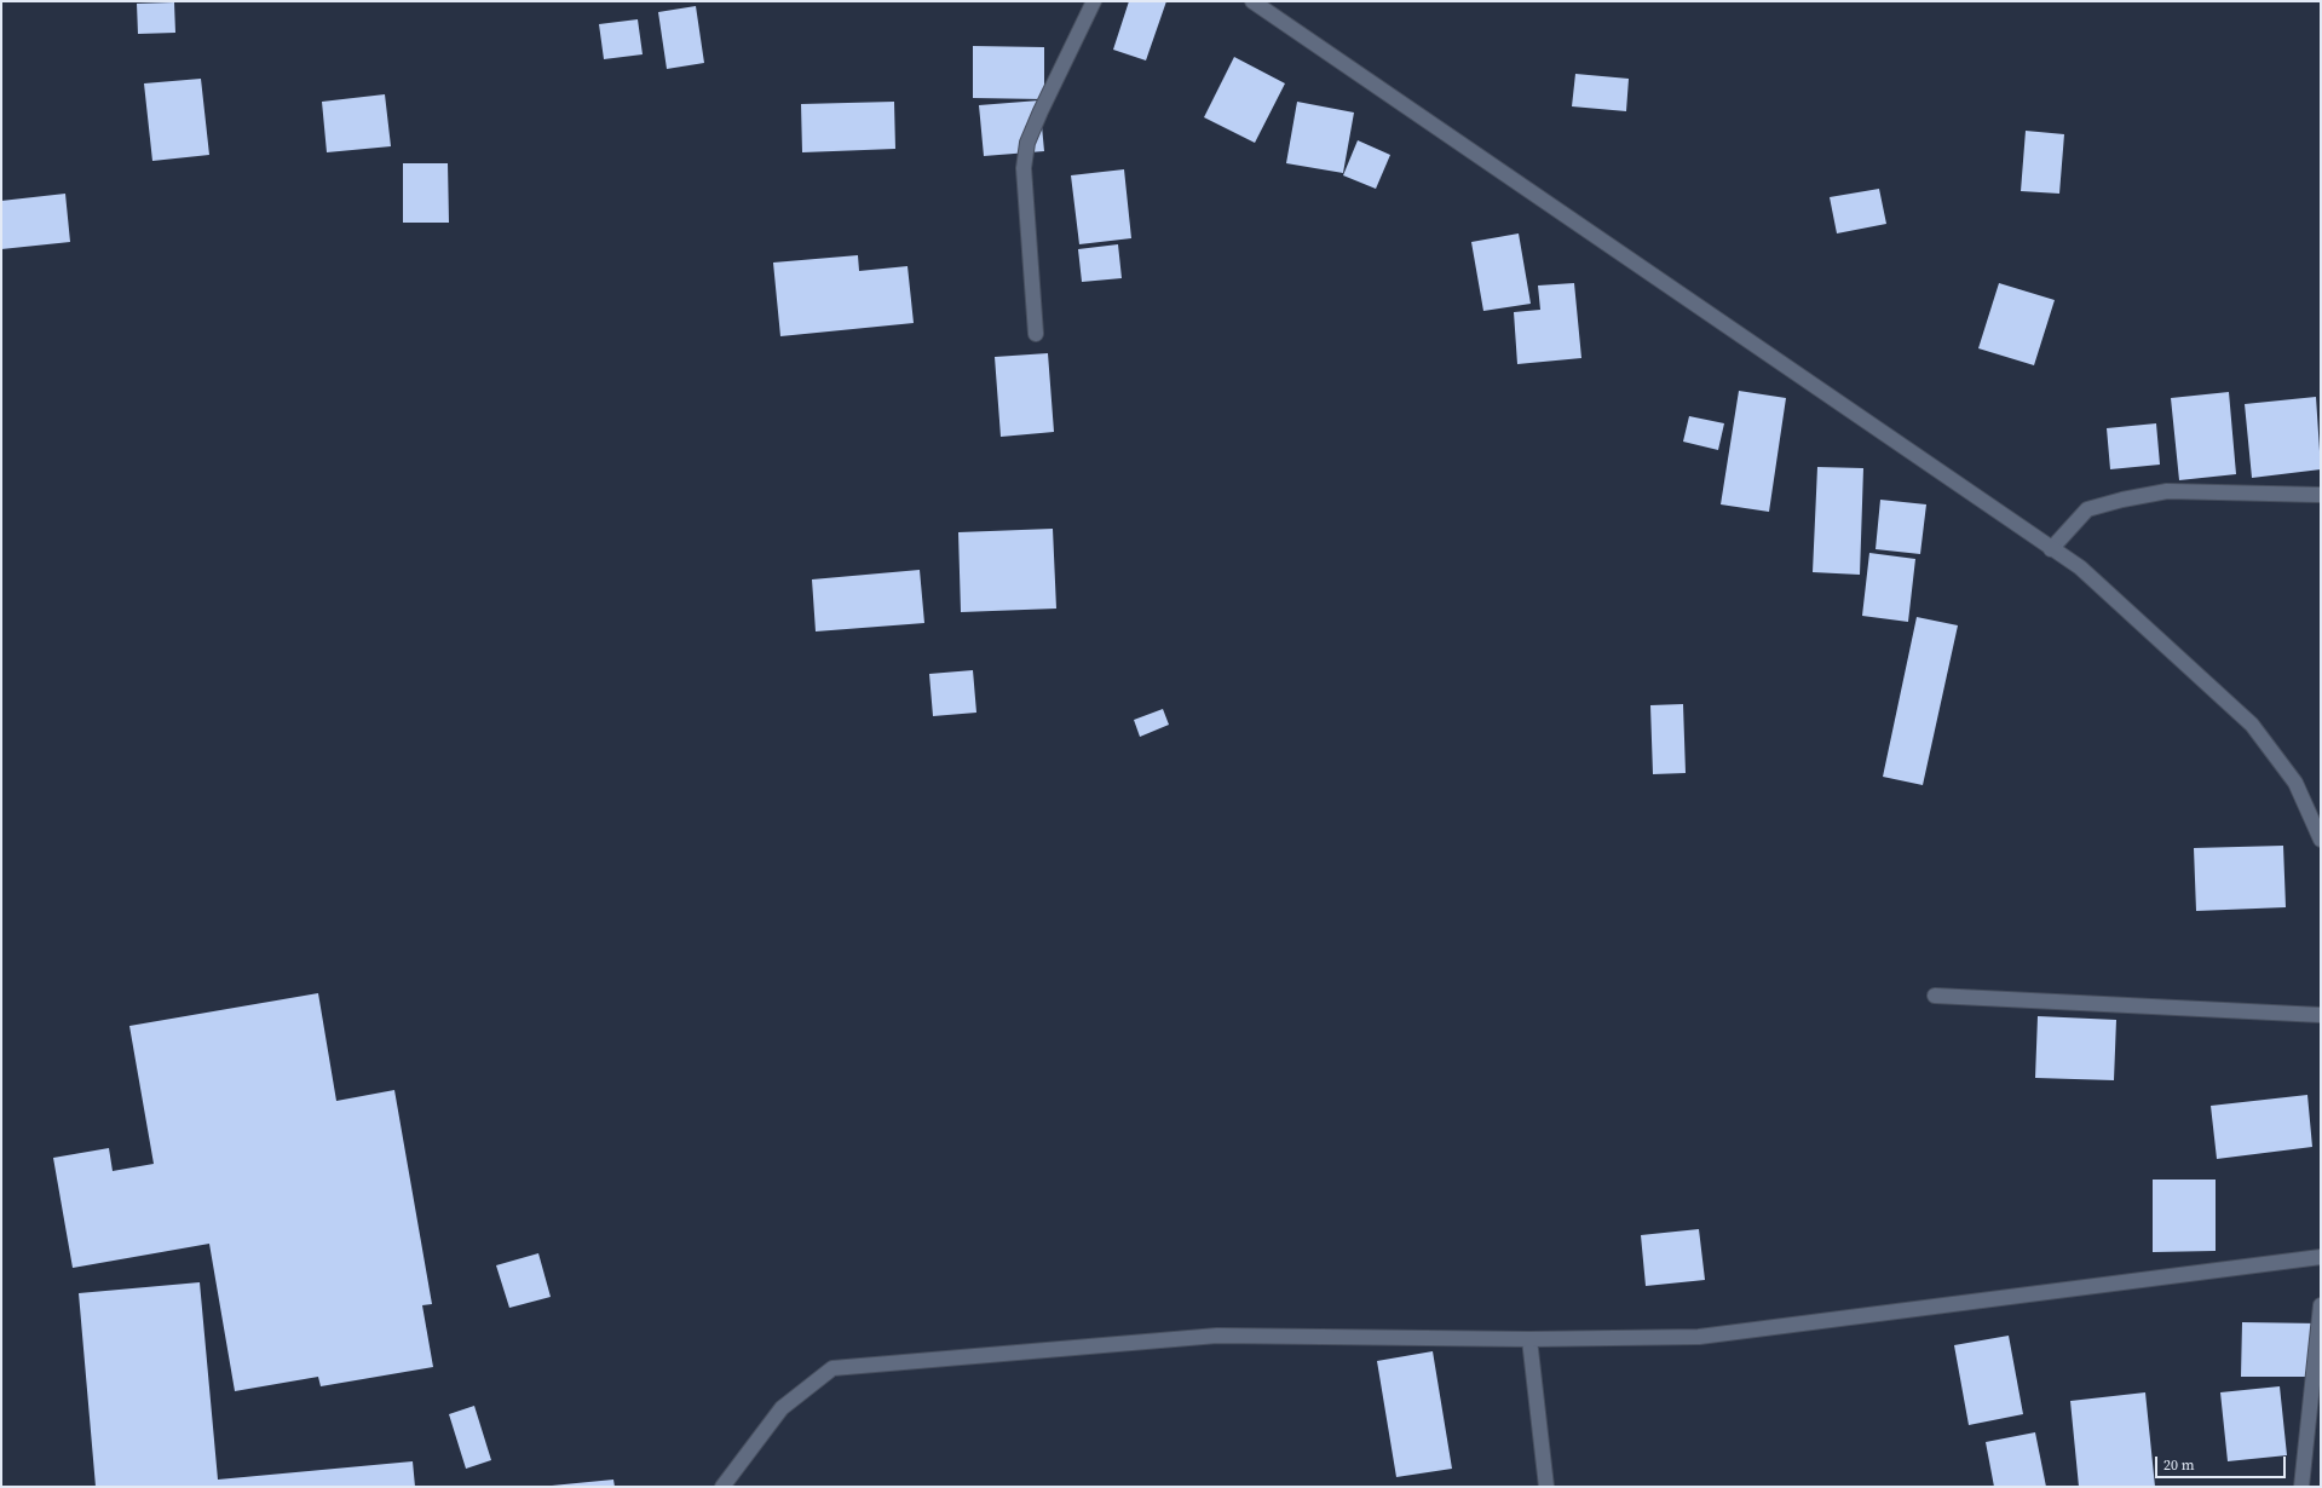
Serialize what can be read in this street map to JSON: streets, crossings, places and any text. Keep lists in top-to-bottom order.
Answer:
{
  "scale_bar": "20 m"
}
